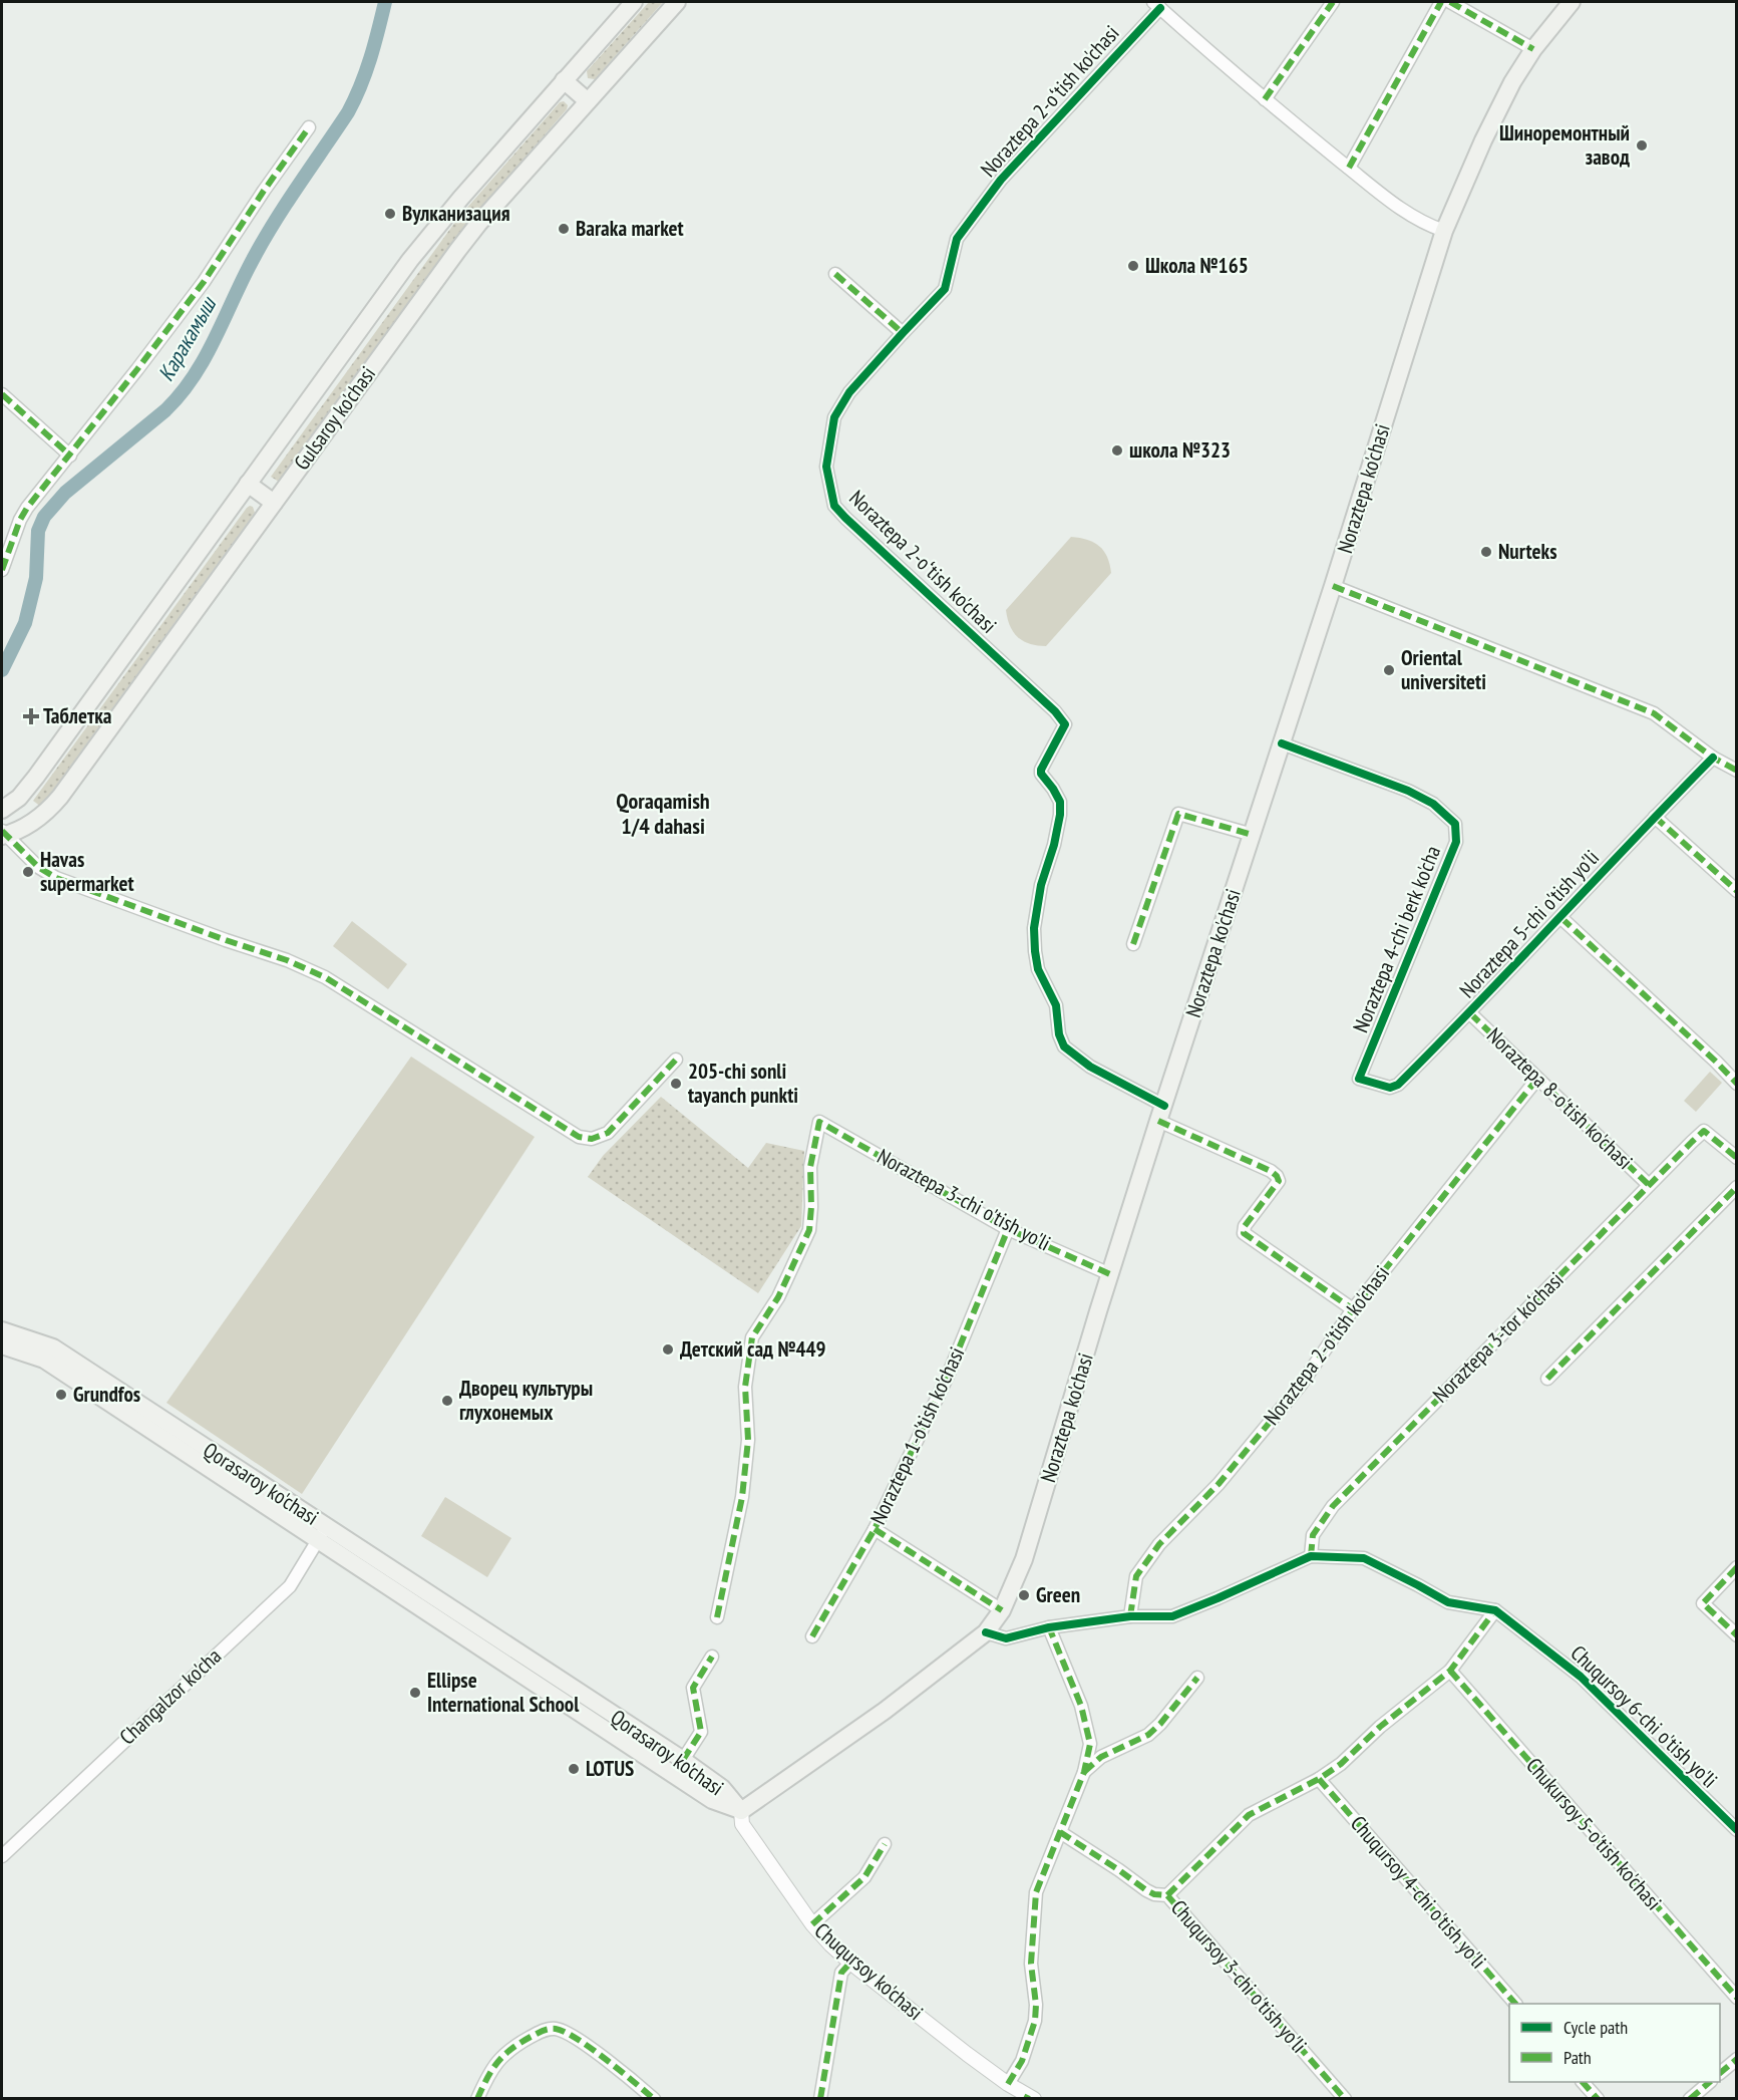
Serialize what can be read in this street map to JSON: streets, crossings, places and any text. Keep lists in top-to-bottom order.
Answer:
{
  "streets": {
    "main road": ["Gulsaroy ko'chasi", "Noraztepa ko'chasi", "Qorasaroy ko'chasi"],
    "street": [
      "Noraztepa 2-oʻtish ko'chasi",
      "Noraztepa 5-chi o'tish yo'li",
      "Noraztepa 4-chi berk ko'cha",
      "Noraztepa 8-o'tish ko'chasi",
      "Noraztepa 3-chi o'tish yo'li",
      "Noraztepa 3-tor ko‘chasi",
      "Noraztepa 2-o'tish ko'chasi",
      "Noraztepa 1-o'tish ko'chasi",
      "Changalzor ko'cha",
      "Chuqursoy 6-chi o'tish yo'li",
      "Chukursoy 5-o'tish ko'chasi",
      "Chuqursoy 4-chi o'tish yo'li",
      "Chuqursoy ko'chasi",
      "Chuqursoy 3-chi o'tish yo'li"
    ]
  },
  "crossings": [
    ["Noraztepa 2-oʻtish ko'chasi", "Noraztepa ko'chasi"],
    ["Noraztepa ko'chasi", "Noraztepa 4-chi berk ko'cha"],
    ["Noraztepa ko'chasi", "Noraztepa 3-chi o'tish yo'li"],
    ["Noraztepa ko'chasi", "Qorasaroy ko'chasi"],
    ["Noraztepa ko'chasi", "Chuqursoy ko'chasi"],
    ["Noraztepa 5-chi o'tish yo'li", "Noraztepa 4-chi berk ko'cha"],
    ["Noraztepa 5-chi o'tish yo'li", "Noraztepa 8-o'tish ko'chasi"],
    ["Noraztepa 8-o'tish ko'chasi", "Noraztepa 3-tor ko‘chasi"],
    ["Noraztepa 8-o'tish ko'chasi", "Noraztepa 2-o'tish ko'chasi"],
    ["Noraztepa 3-chi o'tish yo'li", "Noraztepa 1-o'tish ko'chasi"],
    ["Qorasaroy ko'chasi", "Changalzor ko'cha"],
    ["Qorasaroy ko'chasi", "Chuqursoy ko'chasi"]
  ],
  "districts": ["Qoraqamish 1/4 dahasi"],
  "water": ["Каракамыш"],
  "places": {
    "other": [
      "Шиноремонтный завод",
      "Вулканизация",
      "Baraka market",
      "Школа №165",
      "школа №323",
      "Nurteks",
      "Oriental universiteti",
      "Havas supermarket",
      "205-chi sonli tayanch punkti",
      "Детский сад №449",
      "Grundfos",
      "Дворец культуры глухонемых",
      "Green",
      "Ellipse International School",
      "LOTUS"
    ],
    "health": ["Таблетка"]
  },
  "legend": ["Cycle path", "Path"]
}
